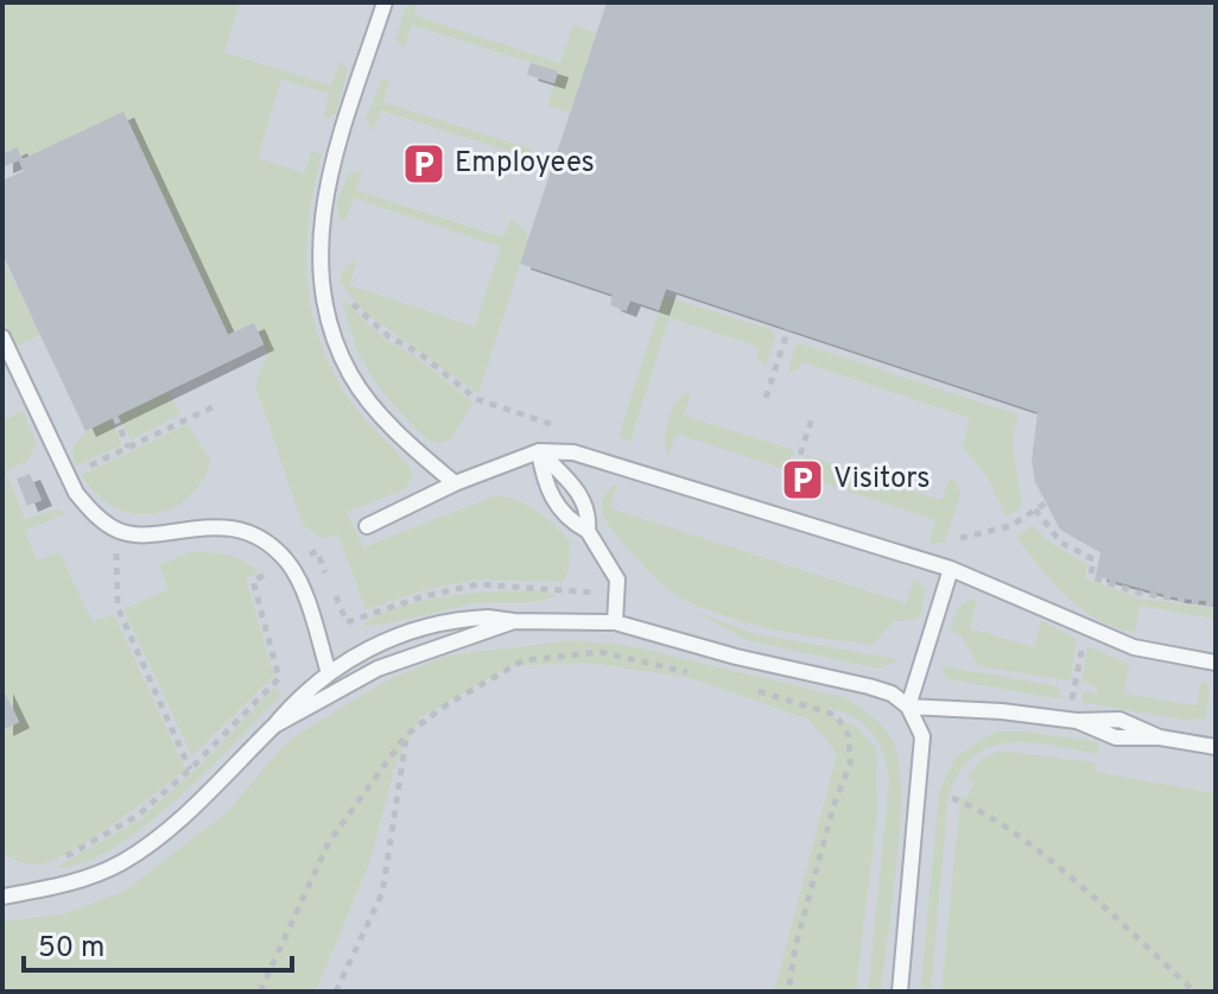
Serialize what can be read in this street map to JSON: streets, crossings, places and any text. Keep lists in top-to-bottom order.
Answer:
{
  "places": {
    "parking": ["Employees", "Visitors"]
  },
  "scale_bar": "50 m"
}
